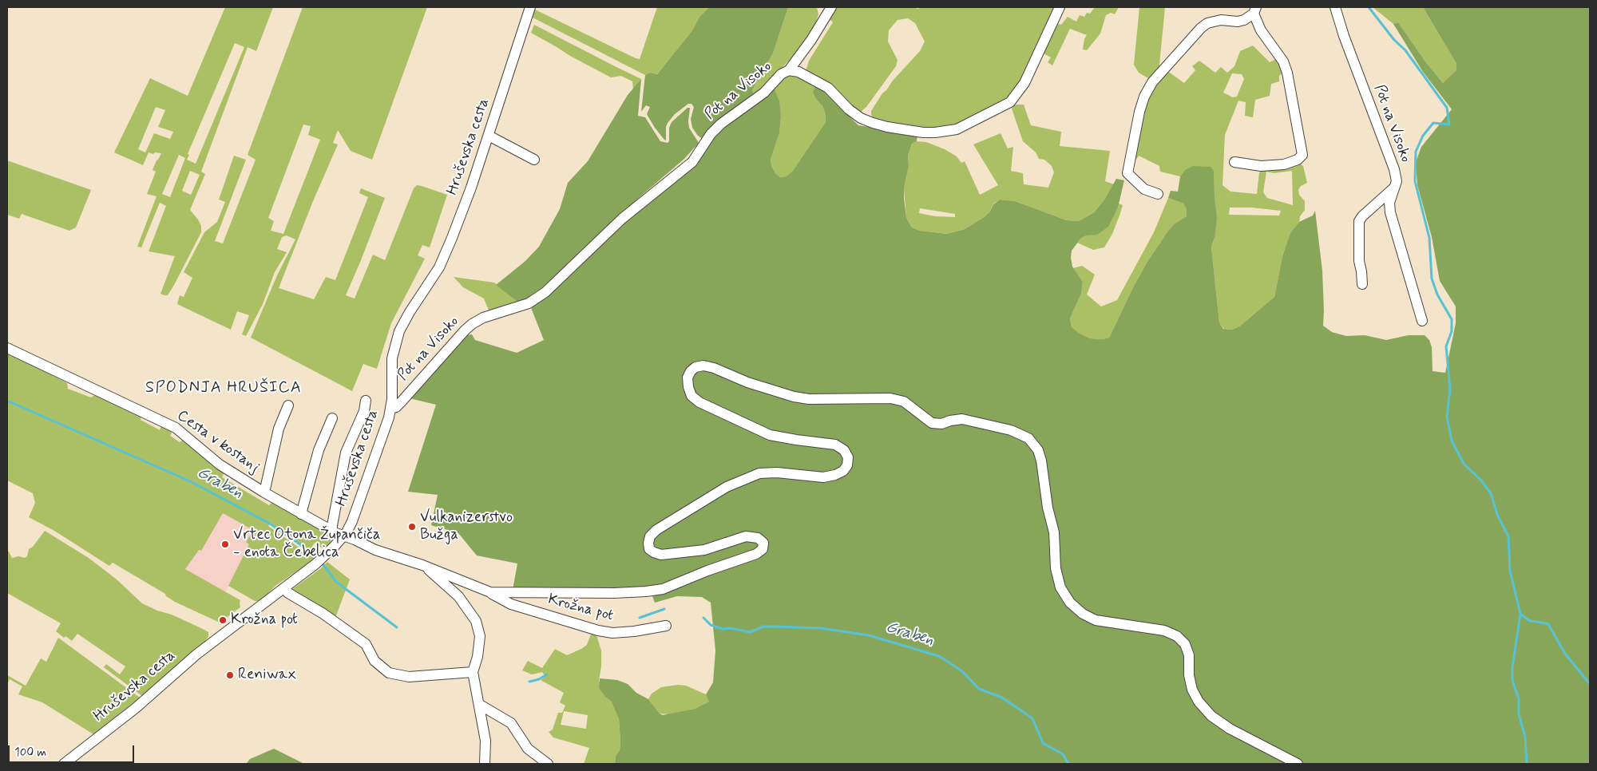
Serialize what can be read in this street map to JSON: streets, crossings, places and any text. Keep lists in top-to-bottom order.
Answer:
{
  "streets": {
    "street": [
      "Pot na Visoko",
      "Hruševska cesta",
      "Cesta v kostanj",
      "Krožna pot"
    ]
  },
  "crossings": [
    ["Pot na Visoko", "Hruševska cesta"],
    ["Hruševska cesta", "Cesta v kostanj"],
    ["Hruševska cesta", "Krožna pot"],
    ["Cesta v kostanj", "Krožna pot"]
  ],
  "districts": ["SPODNJA HRUŠICA"],
  "water": ["Graben"],
  "places": [
    "Vulkanizerstvo Bužga",
    "Vrtec Otona Župančiča - enota Čebelica",
    "Krožna pot",
    "Reniwax"
  ],
  "scale_bar": "100 m"
}
